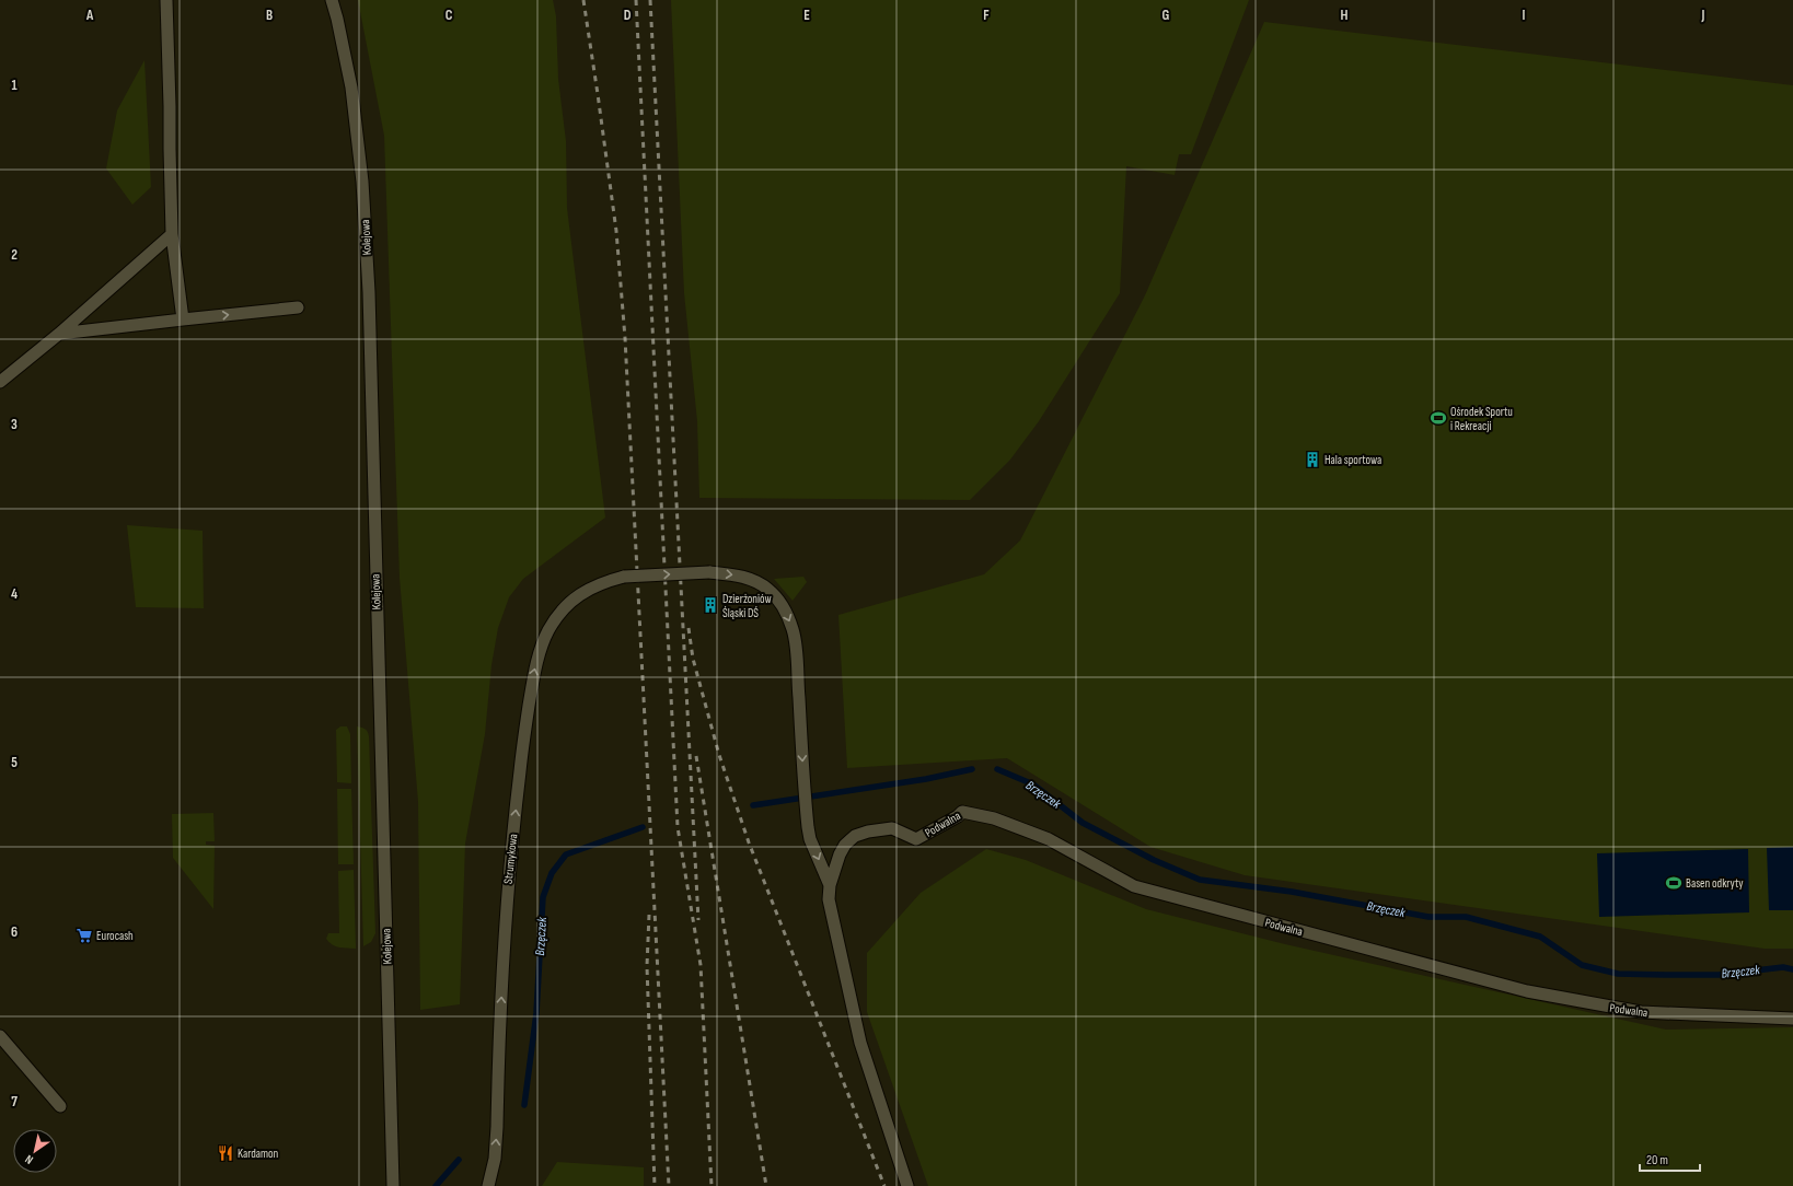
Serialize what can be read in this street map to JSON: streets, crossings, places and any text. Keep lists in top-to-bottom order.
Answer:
{
  "streets": {
    "street": ["Kolejowa", "Podwalna", "Strumykowa"]
  },
  "crossings": [
    ["Podwalna", "Strumykowa"]
  ],
  "one_way": ["Strumykowa"],
  "water": ["Brzęczek"],
  "places": {
    "sports": ["Ośrodek Sportu i Rekreacji", "Basen odkryty"],
    "building": ["Hala sportowa", "Dzierżoniów Śląski DŚ"],
    "supermarket": ["Eurocash"],
    "restaurant": ["Kardamon"]
  },
  "scale_bar": "20 m",
  "north": "bottom left",
  "grid": {
    "columns": [
      "A",
      "B",
      "C",
      "D",
      "E",
      "F",
      "G",
      "H",
      "I",
      "J"
    ],
    "rows": [
      "1",
      "2",
      "3",
      "4",
      "5",
      "6",
      "7"
    ]
  }
}
